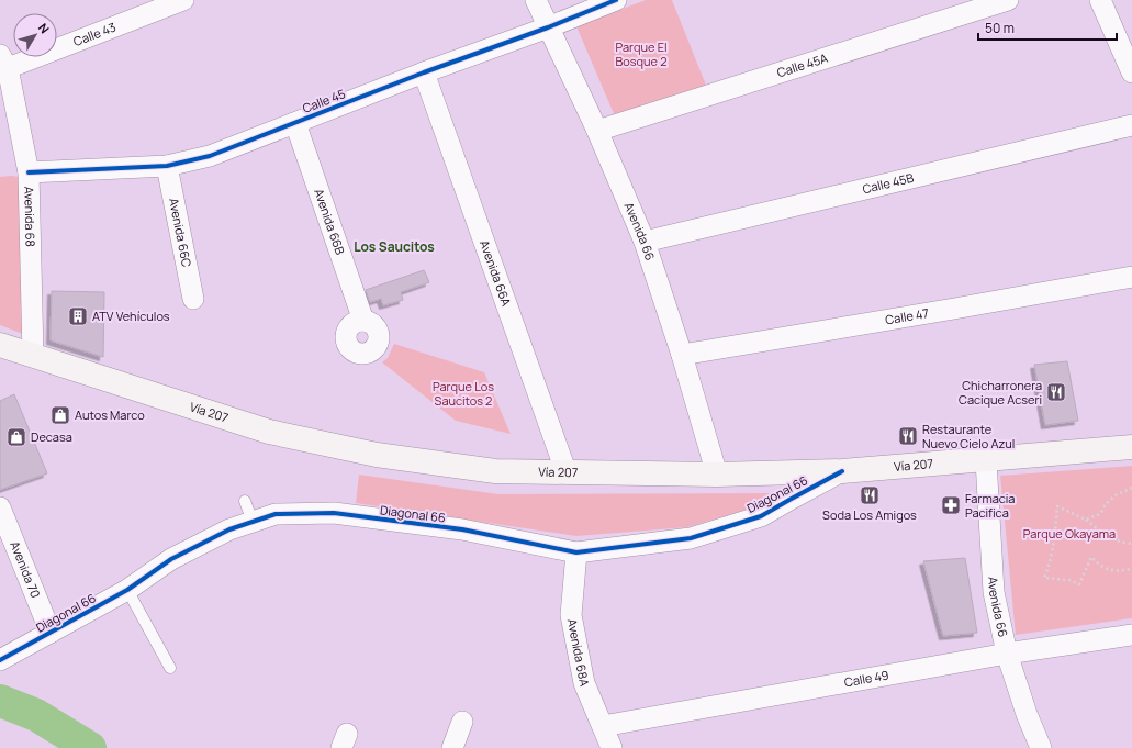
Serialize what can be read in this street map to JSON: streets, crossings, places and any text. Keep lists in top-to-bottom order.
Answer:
{
  "streets": {
    "main road": ["Vía 207"],
    "street": [
      "Calle 43",
      "Calle 45A",
      "Calle 45",
      "Calle 45B",
      "Avenida 68",
      "Avenida 66B",
      "Avenida 66",
      "Avenida 66C",
      "Avenida 66A",
      "Calle 47",
      "Diagonal 66",
      "Avenida 70",
      "Avenida 68A",
      "Calle 49"
    ]
  },
  "crossings": [
    ["Calle 43", "Avenida 68"],
    ["Calle 45A", "Avenida 66"],
    ["Calle 45", "Avenida 68"],
    ["Calle 45", "Avenida 66B"],
    ["Calle 45", "Avenida 66"],
    ["Calle 45", "Avenida 66C"],
    ["Calle 45", "Avenida 66A"],
    ["Calle 45B", "Avenida 66"],
    ["Avenida 68", "Vía 207"],
    ["Avenida 66", "Calle 47"],
    ["Avenida 66", "Vía 207"],
    ["Avenida 66", "Calle 49"],
    ["Avenida 66A", "Vía 207"],
    ["Vía 207", "Diagonal 66"],
    ["Diagonal 66", "Avenida 70"],
    ["Diagonal 66", "Avenida 68A"],
    ["Avenida 68A", "Calle 49"]
  ],
  "districts": ["Los Saucitos"],
  "parks": ["Parque El Bosque 2", "Parque Los Saucitos 2", "Parque Okayama"],
  "places": {
    "building": ["ATV Vehículos"],
    "restaurant": ["Chicharronera Cacique Acseri", "Restaurante Nuevo Cielo Azul", "Soda Los Amigos"],
    "shop": ["Autos Marco", "Decasa"],
    "pharmacy": ["Farmacia Pacifica"]
  },
  "scale_bar": "50 m",
  "north": "top right"
}
